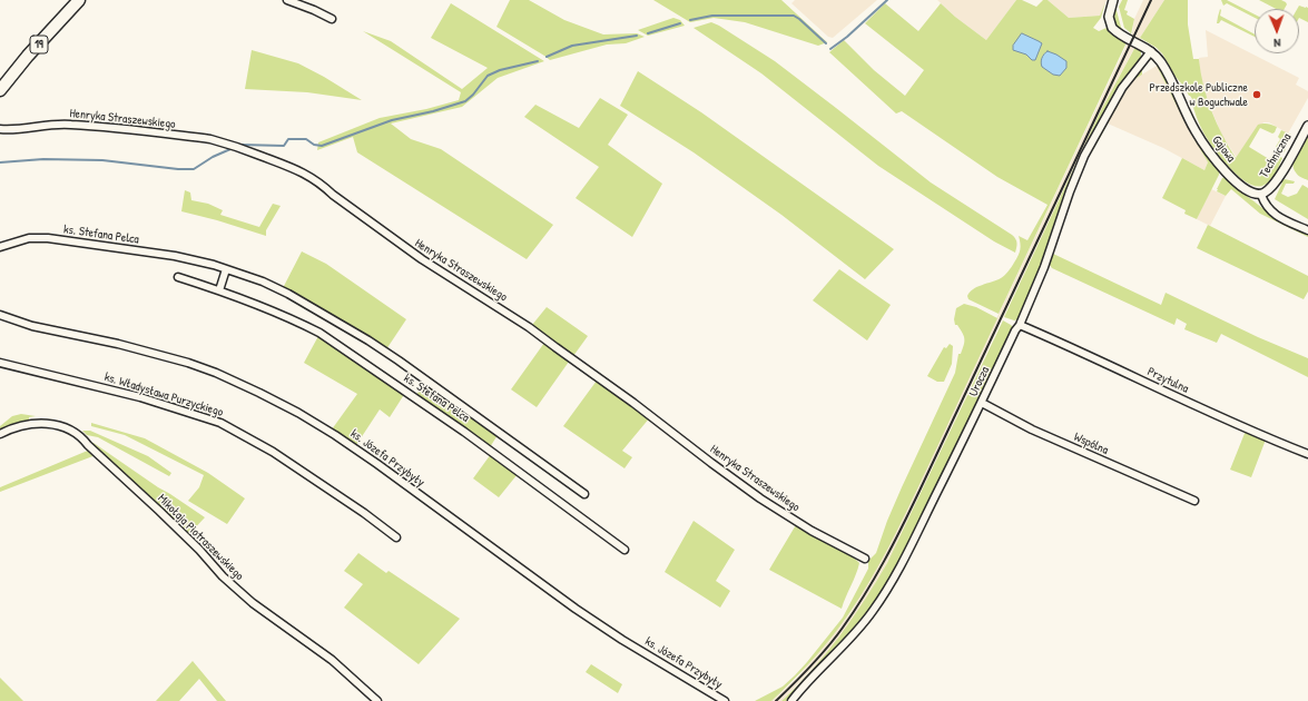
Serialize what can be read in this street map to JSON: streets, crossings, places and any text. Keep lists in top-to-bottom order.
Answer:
{
  "streets": {
    "highway": ["19"],
    "street": [
      "Henryka Straszewskiego",
      "Gajowa",
      "Techniczna",
      "ks. Stefana Pelca",
      "Przytulna",
      "Urocza",
      "ks. Władysława Purzyckiego",
      "Wspólna",
      "ks. Józefa Przybyły",
      "Mikołaja Piotraszewskiego"
    ]
  },
  "crossings": [
    ["Gajowa", "Techniczna"],
    ["Gajowa", "Urocza"],
    ["Przytulna", "Urocza"],
    ["Urocza", "Wspólna"]
  ],
  "places": ["Przedszkole Publiczne w Boguchwale"],
  "north": "bottom"
}
